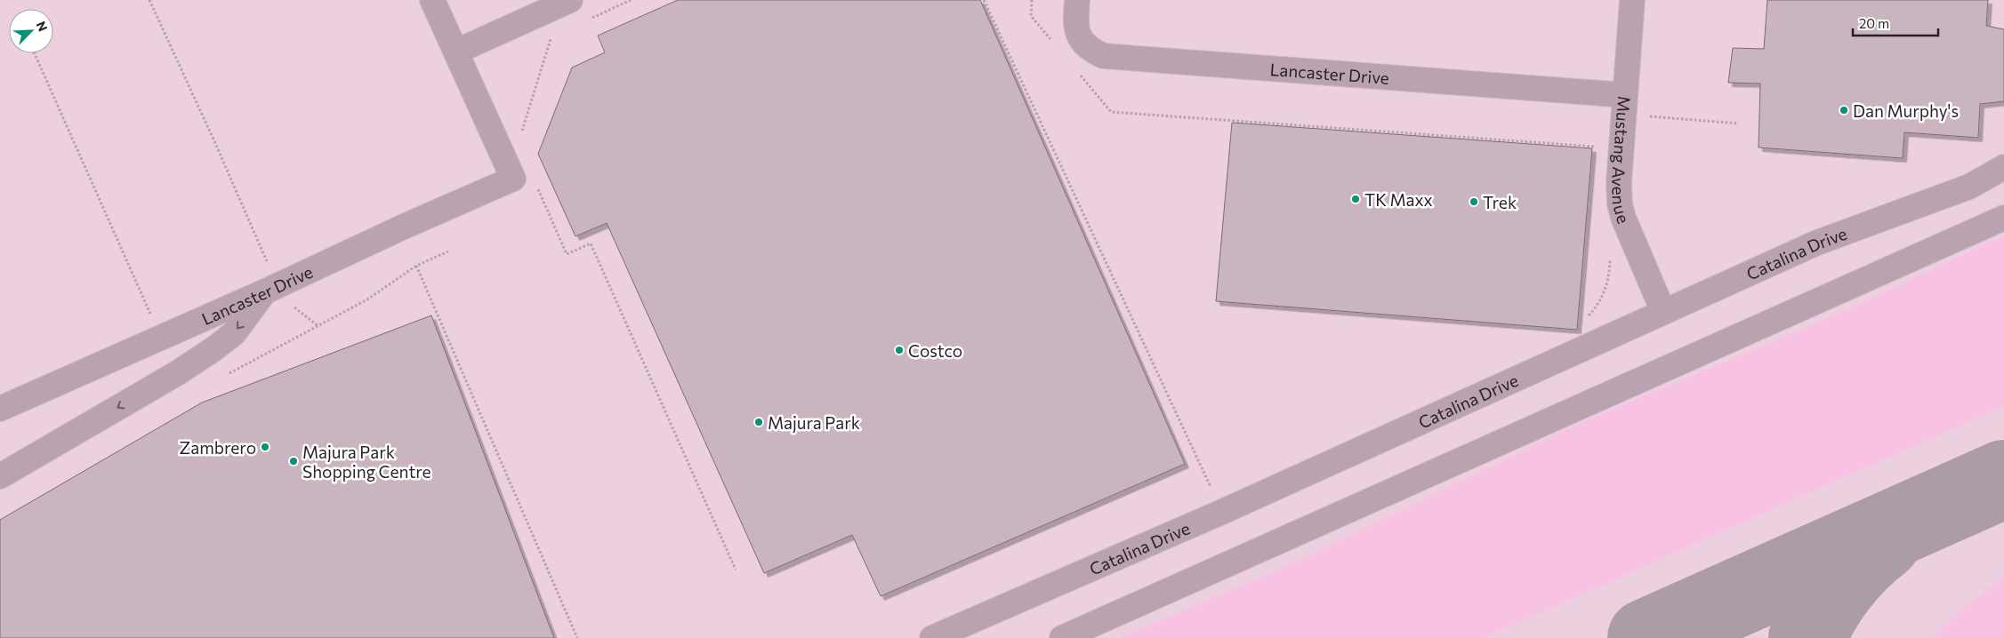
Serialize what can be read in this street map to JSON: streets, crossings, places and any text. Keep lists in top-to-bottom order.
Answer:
{
  "streets": {
    "street": ["Lancaster Drive", "Mustang Avenue", "Catalina Drive"]
  },
  "crossings": [
    ["Lancaster Drive", "Mustang Avenue"],
    ["Mustang Avenue", "Catalina Drive"]
  ],
  "places": [
    "Dan Murphy's",
    "TK Maxx",
    "Trek",
    "Costco",
    "Majura Park",
    "Zambrero",
    "Majura Park Shopping Centre"
  ],
  "scale_bar": "20 m",
  "north": "top right"
}
